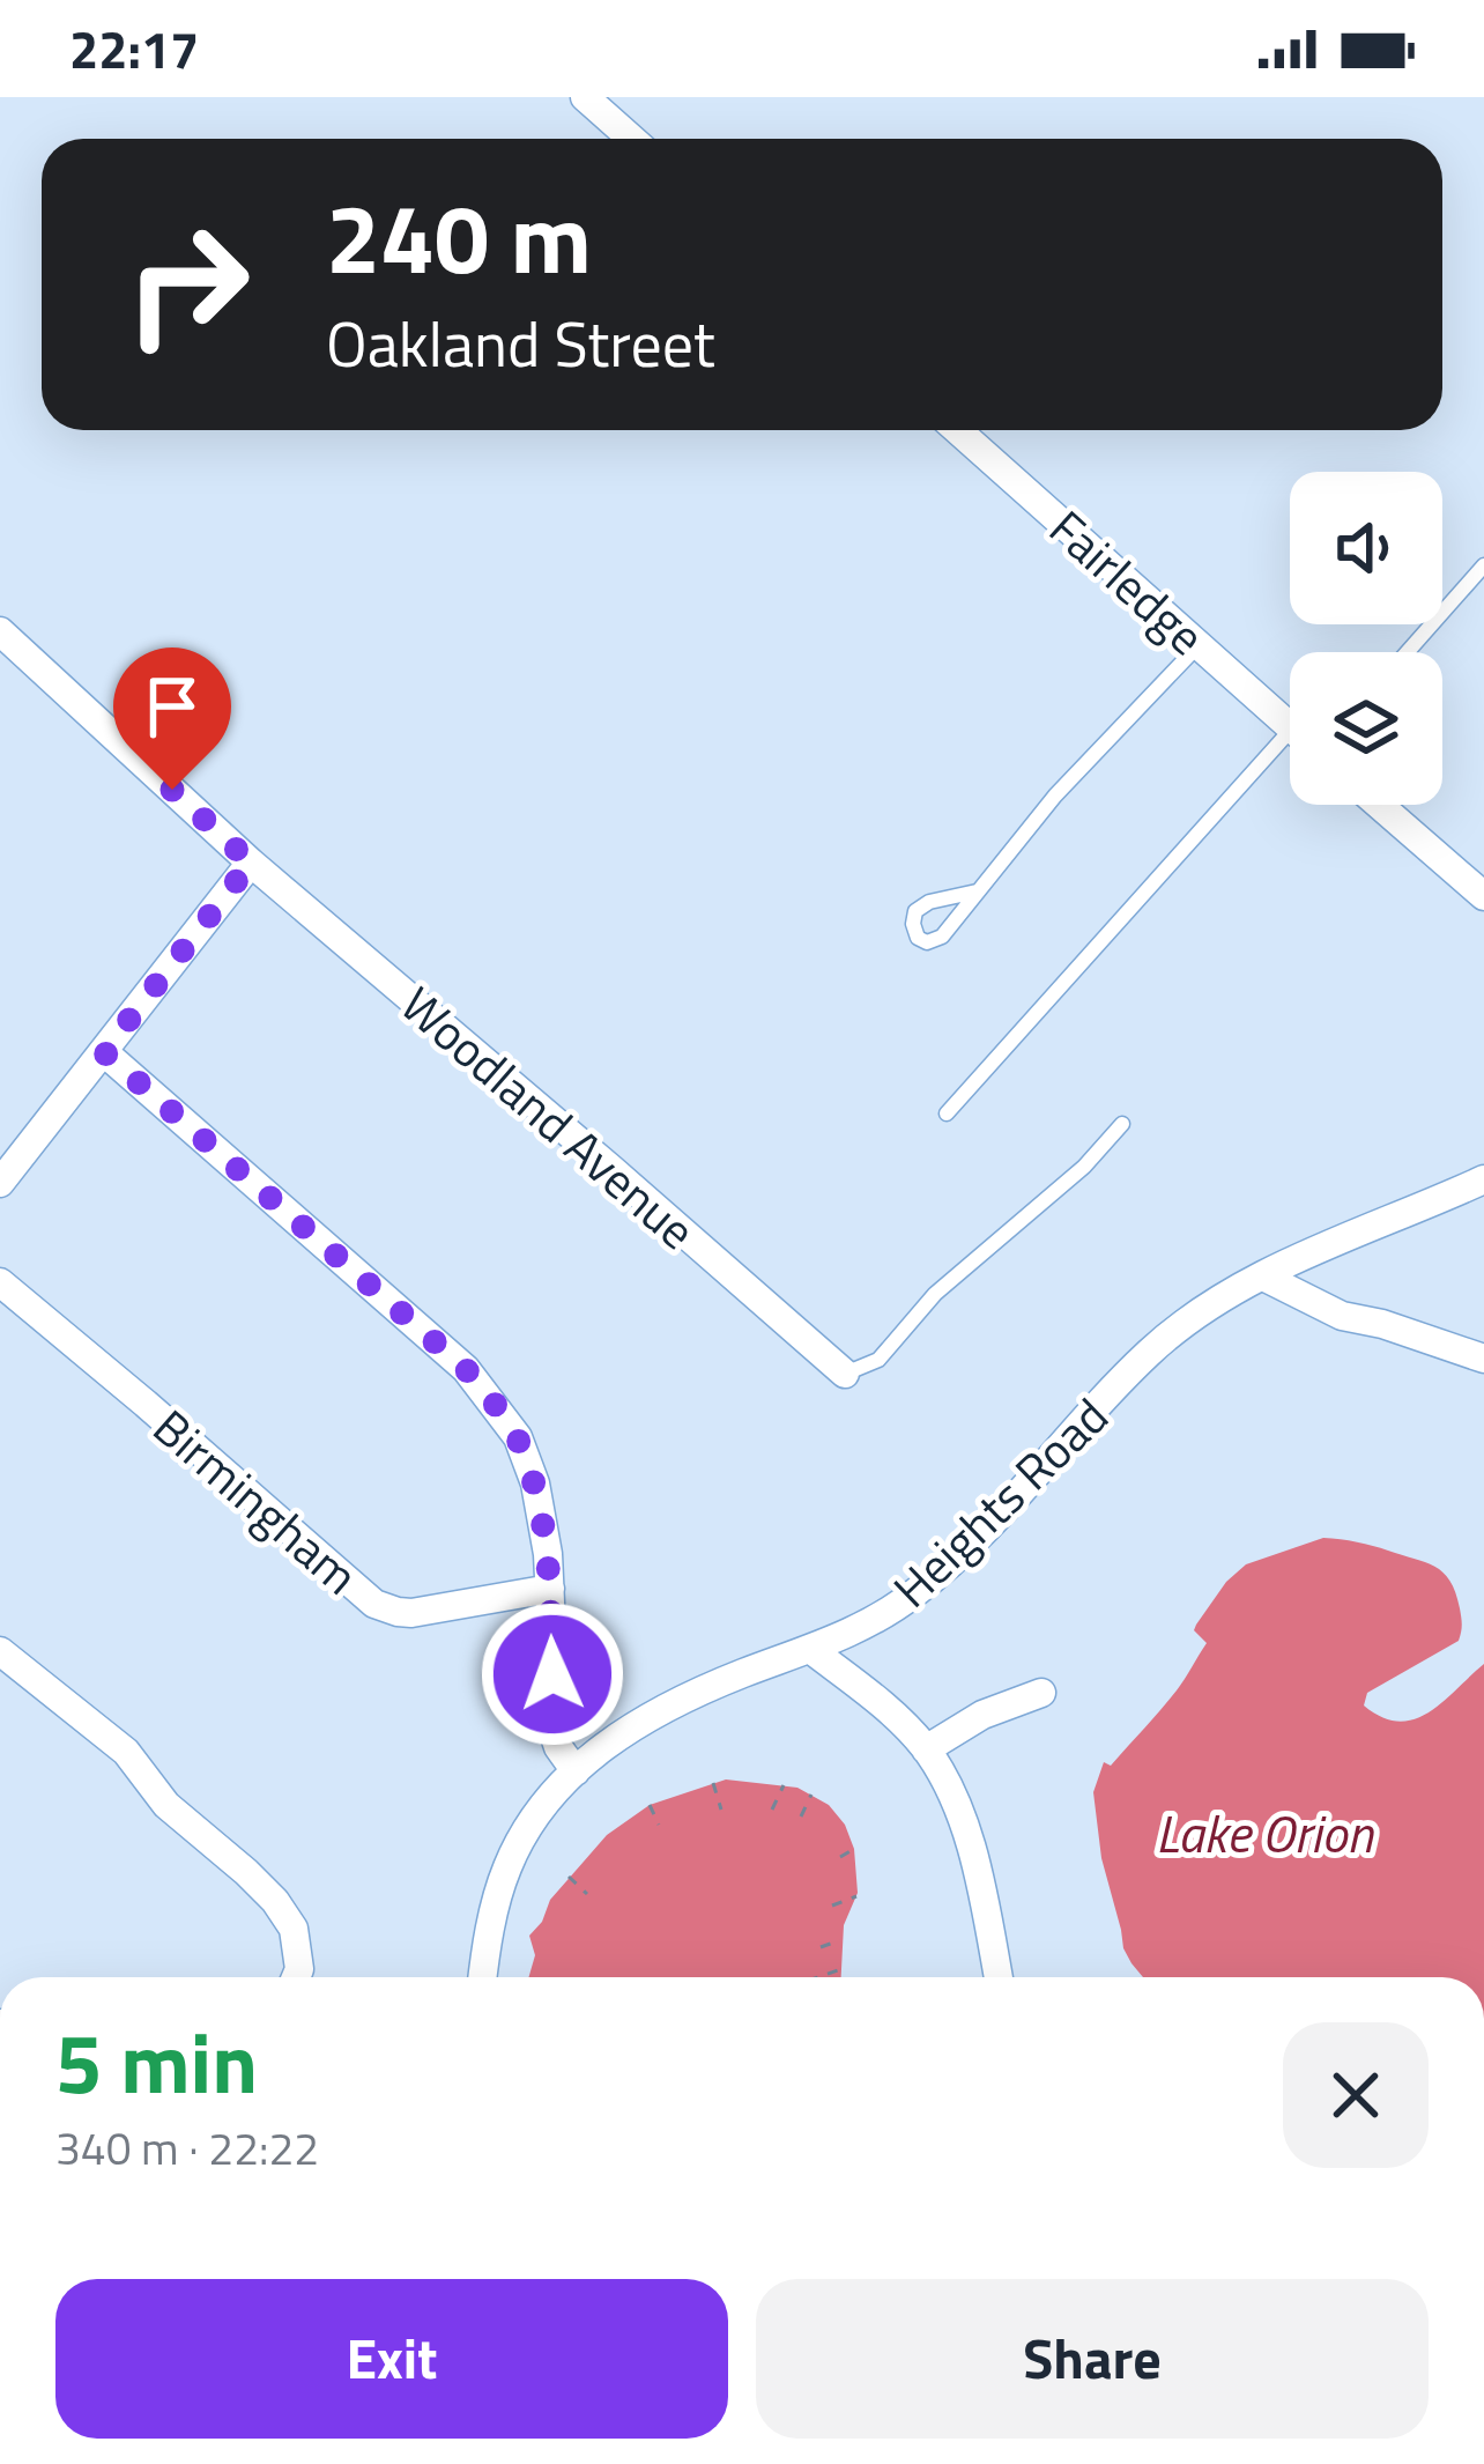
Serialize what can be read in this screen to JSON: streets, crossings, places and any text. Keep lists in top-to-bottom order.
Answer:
{
  "streets": {
    "street": [
      "Fairledge",
      "Woodland Avenue",
      "Birmingham",
      "Heights Road"
    ]
  },
  "water": ["Lake Orion"],
  "page": {
    "status": "22:17",
    "turn": ["240 m", "Oakland Street"],
    "heading": ["5 min", "340 m · 22:22"],
    "buttons": ["Exit", "Share"]
  }
}
